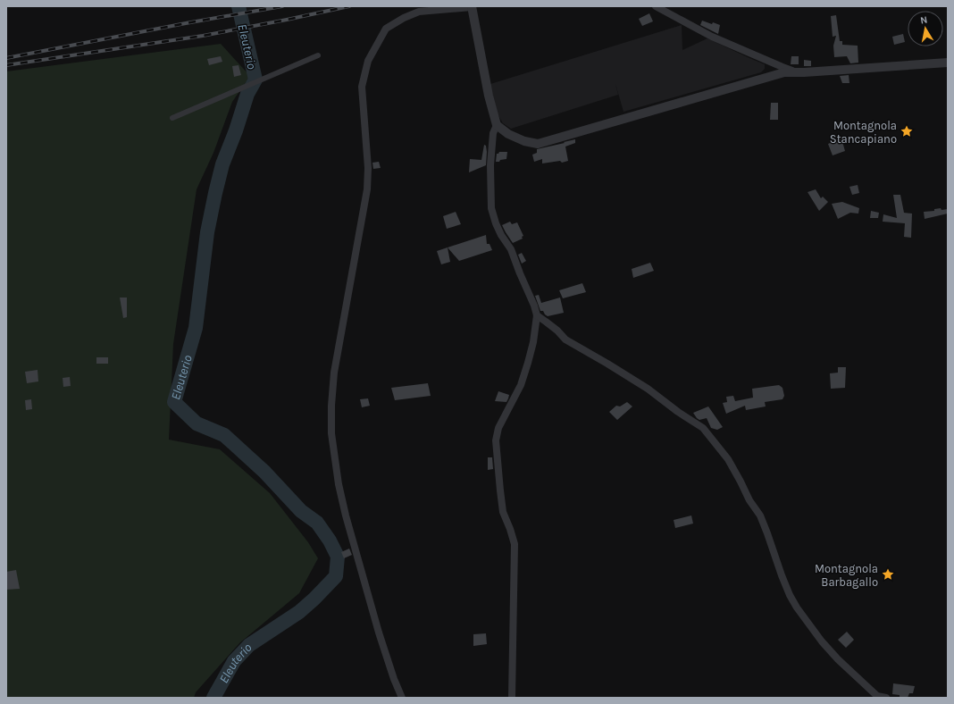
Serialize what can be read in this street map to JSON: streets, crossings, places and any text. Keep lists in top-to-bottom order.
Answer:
{
  "water": ["Eleuterio"],
  "places": {
    "place": ["Montagnola Stancapiano", "Montagnola Barbagallo"]
  },
  "north": "top"
}
